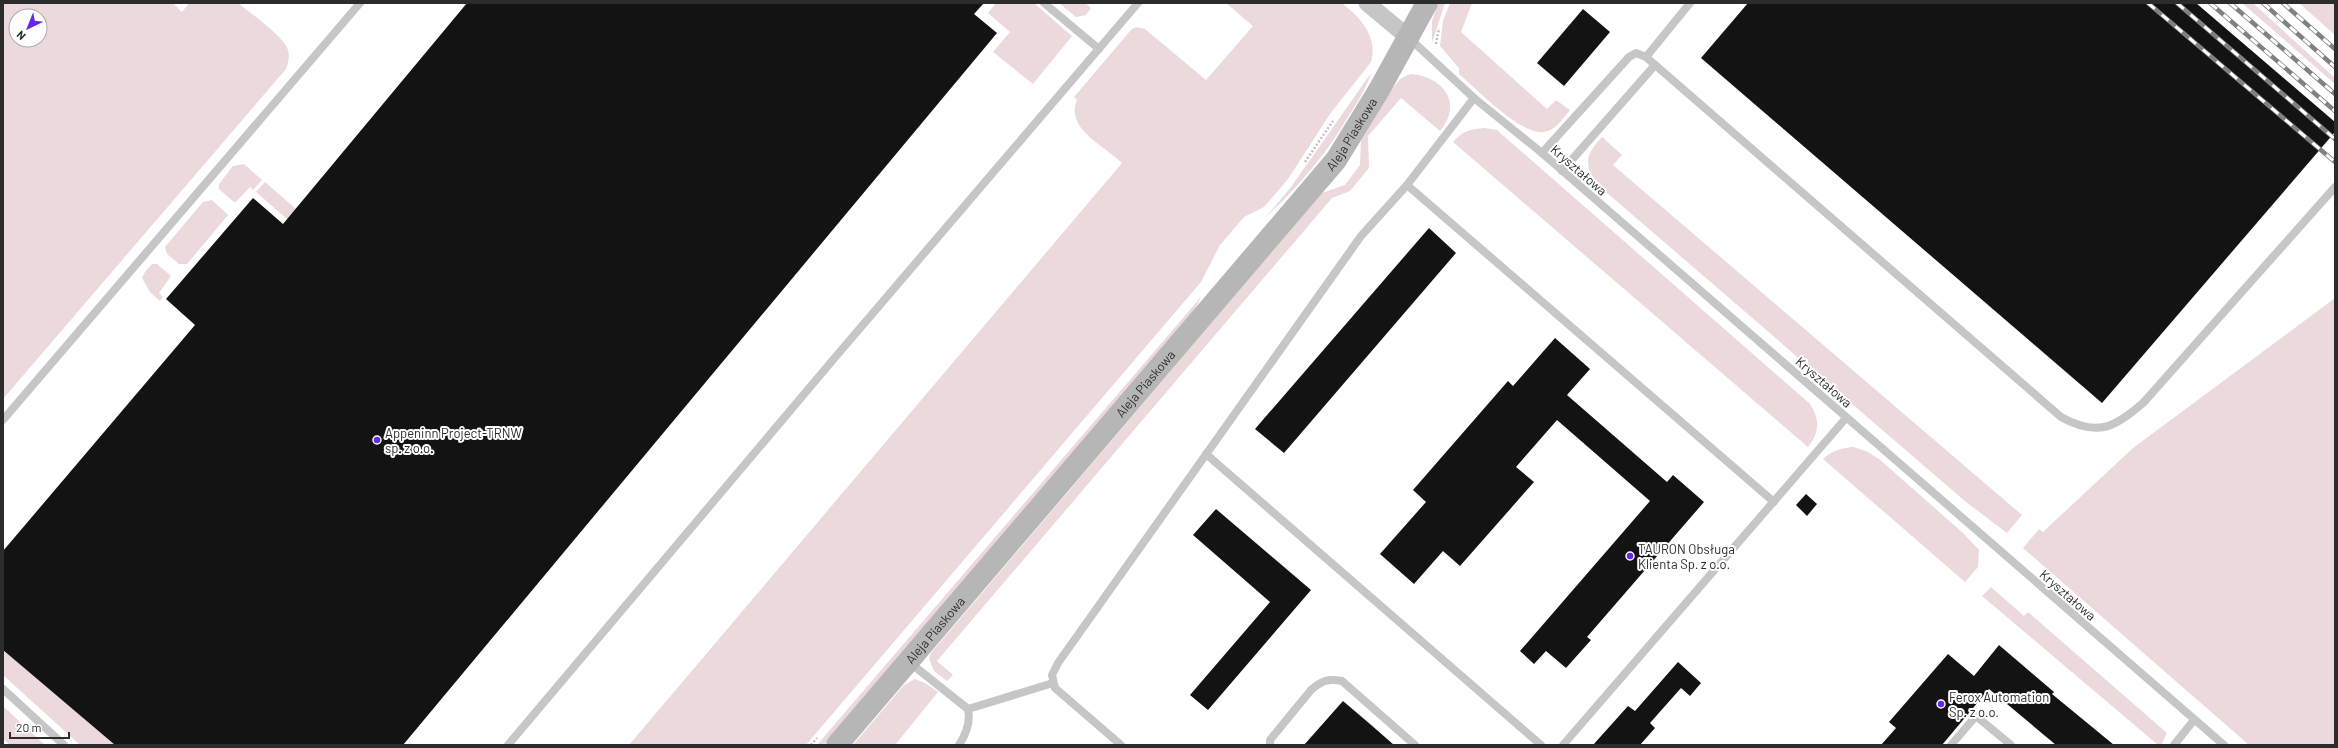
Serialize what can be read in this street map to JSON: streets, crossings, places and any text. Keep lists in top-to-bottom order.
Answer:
{
  "streets": {
    "main road": ["Aleja Piaskowa"],
    "lane": ["Kryształowa"]
  },
  "crossings": [
    ["Aleja Piaskowa", "Kryształowa"]
  ],
  "places": ["Appeninn Project-TRNW sp. z o.o.", "TAURON Obsługa Klienta Sp. z o.o.", "Ferox Automation Sp. z o.o."],
  "scale_bar": "20 m",
  "north": "bottom left"
}
